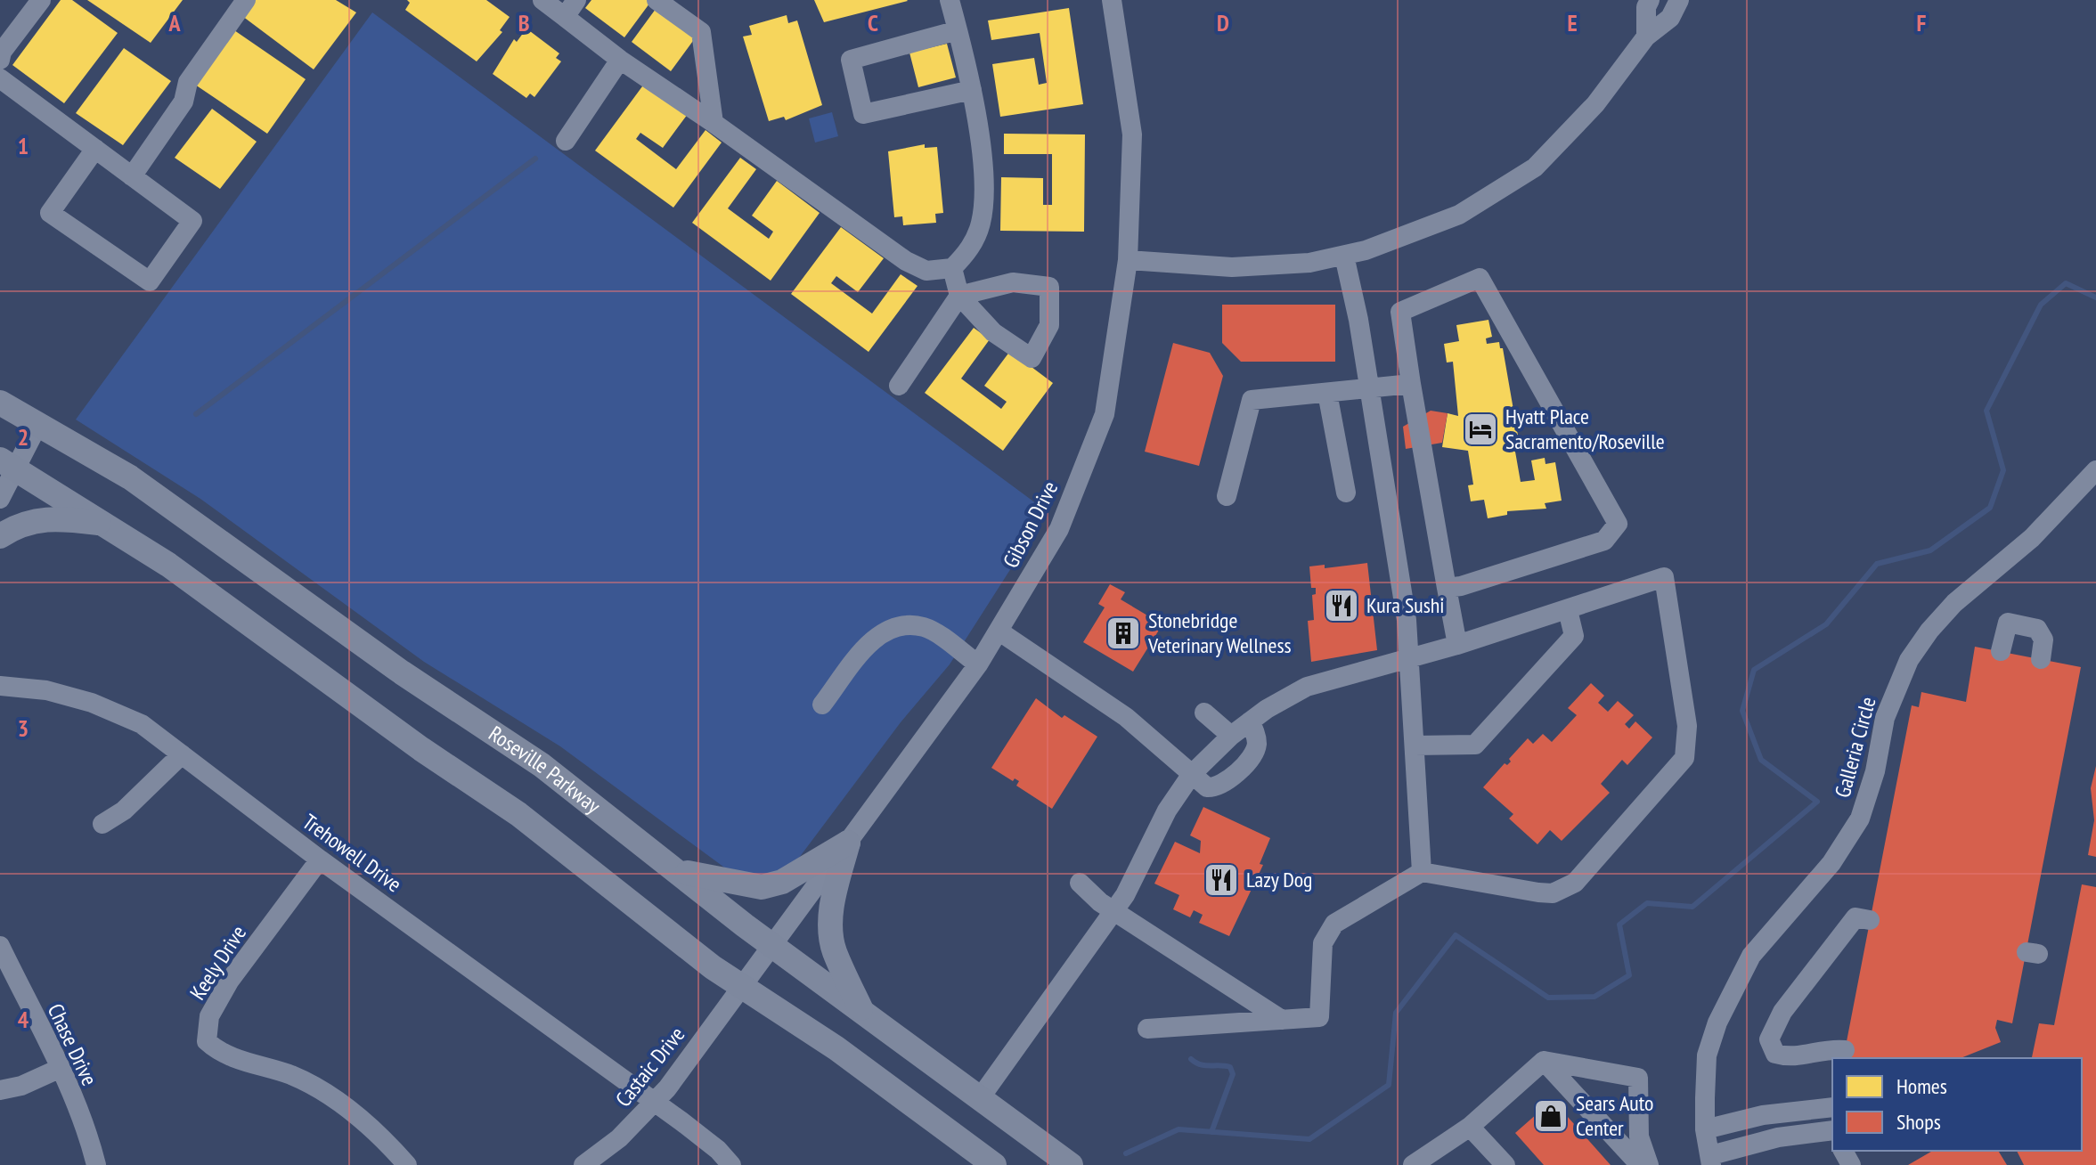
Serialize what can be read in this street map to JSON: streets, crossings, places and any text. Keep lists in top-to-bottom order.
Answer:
{
  "streets": {
    "main road": ["Roseville Parkway"],
    "street": [
      "Gibson Drive",
      "Galleria Circle",
      "Trehowell Drive",
      "Keely Drive",
      "Chase Drive",
      "Castaic Drive"
    ]
  },
  "crossings": [
    ["Gibson Drive", "Roseville Parkway"],
    ["Gibson Drive", "Castaic Drive"],
    ["Trehowell Drive", "Keely Drive"],
    ["Trehowell Drive", "Castaic Drive"]
  ],
  "places": {
    "hotel": ["Hyatt Place Sacramento/Roseville"],
    "restaurant": ["Kura Sushi", "Lazy Dog"],
    "building": ["Stonebridge Veterinary Wellness"],
    "shop": ["Sears Auto Center"]
  },
  "legend": ["Homes", "Shops"],
  "grid": {
    "columns": [
      "A",
      "B",
      "C",
      "D",
      "E",
      "F"
    ],
    "rows": [
      "1",
      "2",
      "3",
      "4"
    ]
  }
}
